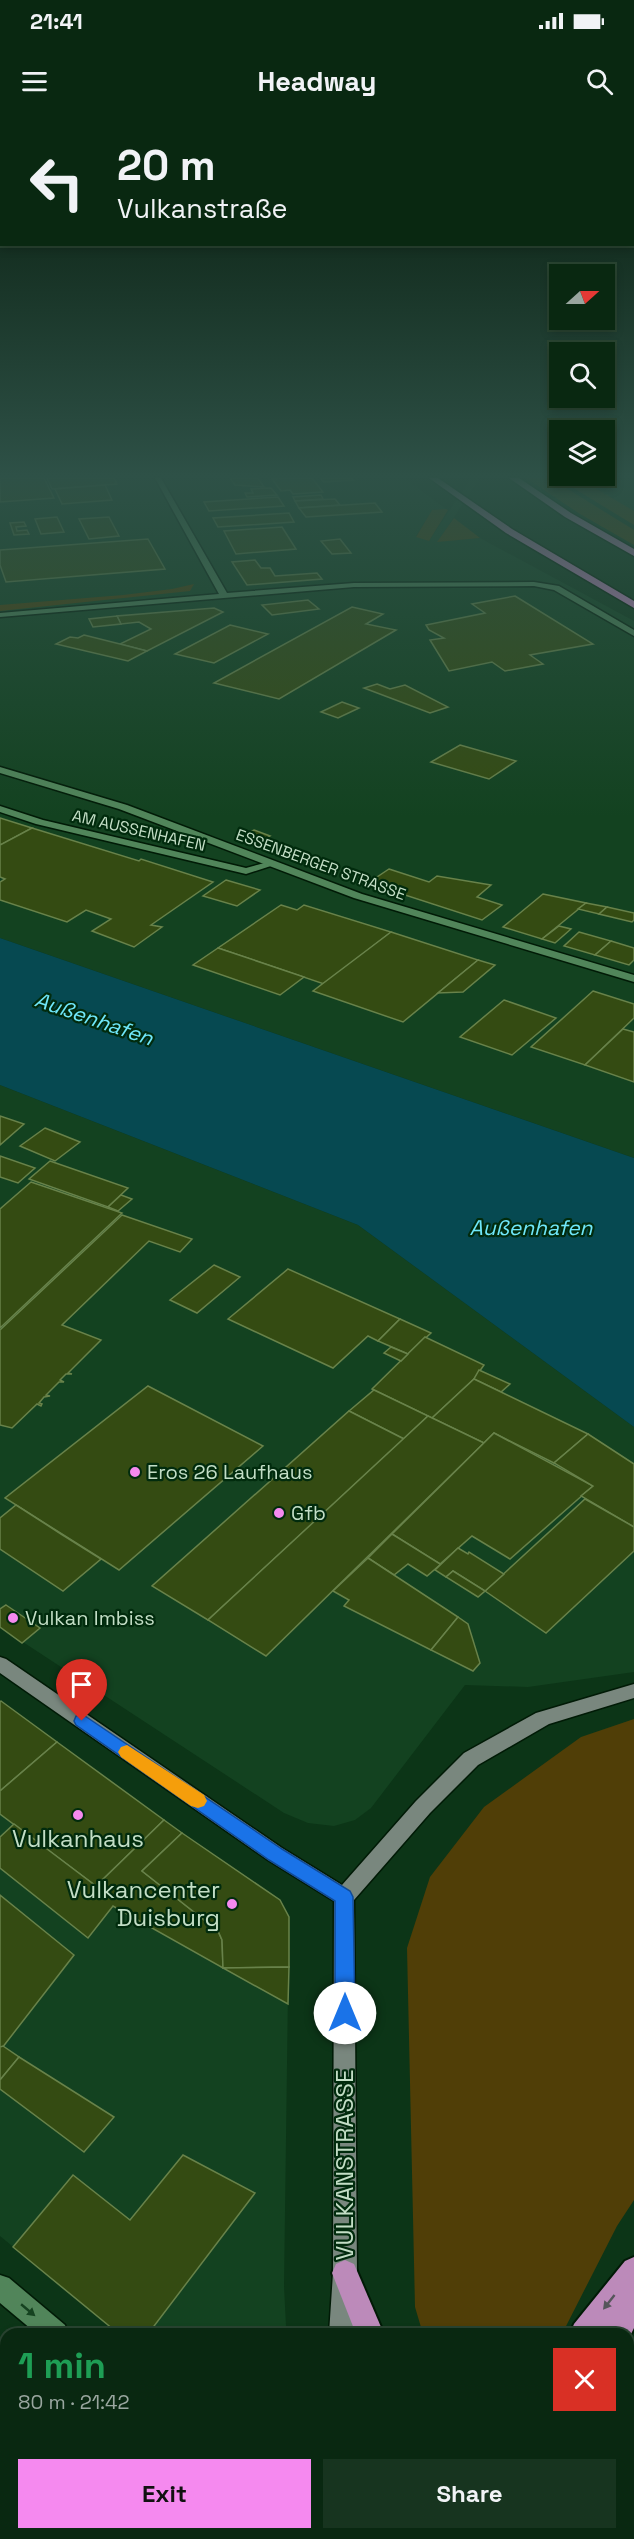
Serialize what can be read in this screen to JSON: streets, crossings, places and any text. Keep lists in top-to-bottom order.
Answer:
{
  "streets": {
    "main road": ["VULKANSTRASSE"],
    "street": ["AM AUSSENHAFEN", "ESSENBERGER STRASSE"]
  },
  "crossings": [
    ["AM AUSSENHAFEN", "ESSENBERGER STRASSE"]
  ],
  "water": ["Außenhafen"],
  "places": [
    "Eros 26 Laufhaus",
    "Gfb",
    "Vulkan Imbiss",
    "Vulkanhaus",
    "Vulkancenter Duisburg"
  ],
  "north": "right",
  "page": {
    "status": "21:41",
    "header": "Headway",
    "turn": ["20 m", "Vulkanstraße"],
    "heading": ["1 min", "80 m · 21:42"],
    "buttons": ["Exit", "Share"]
  }
}
